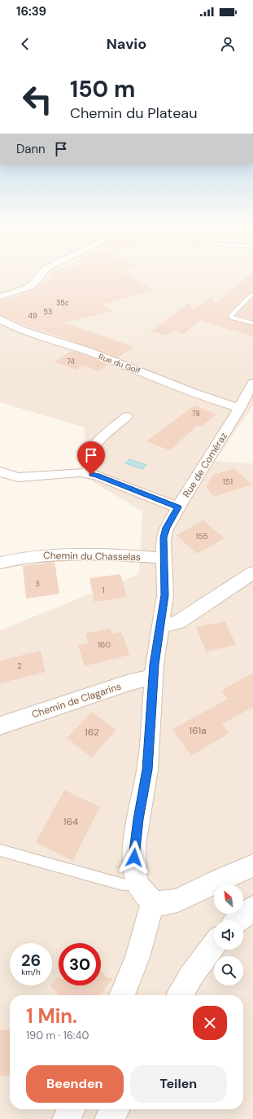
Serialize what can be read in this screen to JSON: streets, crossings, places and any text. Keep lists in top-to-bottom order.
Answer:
{
  "streets": {
    "street": [
      "Rue du Golf",
      "Rue de Coméraz",
      "Chemin du Chasselas",
      "Chemin de Clagarins"
    ]
  },
  "crossings": [
    ["Rue du Golf", "Rue de Coméraz"],
    ["Rue de Coméraz", "Chemin du Chasselas"],
    ["Rue de Coméraz", "Chemin de Clagarins"]
  ],
  "house_numbers": [
    "35c",
    "53",
    "49",
    "74",
    "78",
    "151",
    "155",
    "3",
    "1",
    "160",
    "2",
    "161a",
    "162",
    "164"
  ],
  "north": "top left",
  "page": {
    "status": "16:39",
    "header": "Navio",
    "turn": ["150 m", "Chemin du Plateau"],
    "then": "Dann",
    "speed": "26 km/h",
    "limit": "30",
    "heading": ["1 Min.", "190 m · 16:40"],
    "buttons": ["Beenden", "Teilen"]
  }
}
